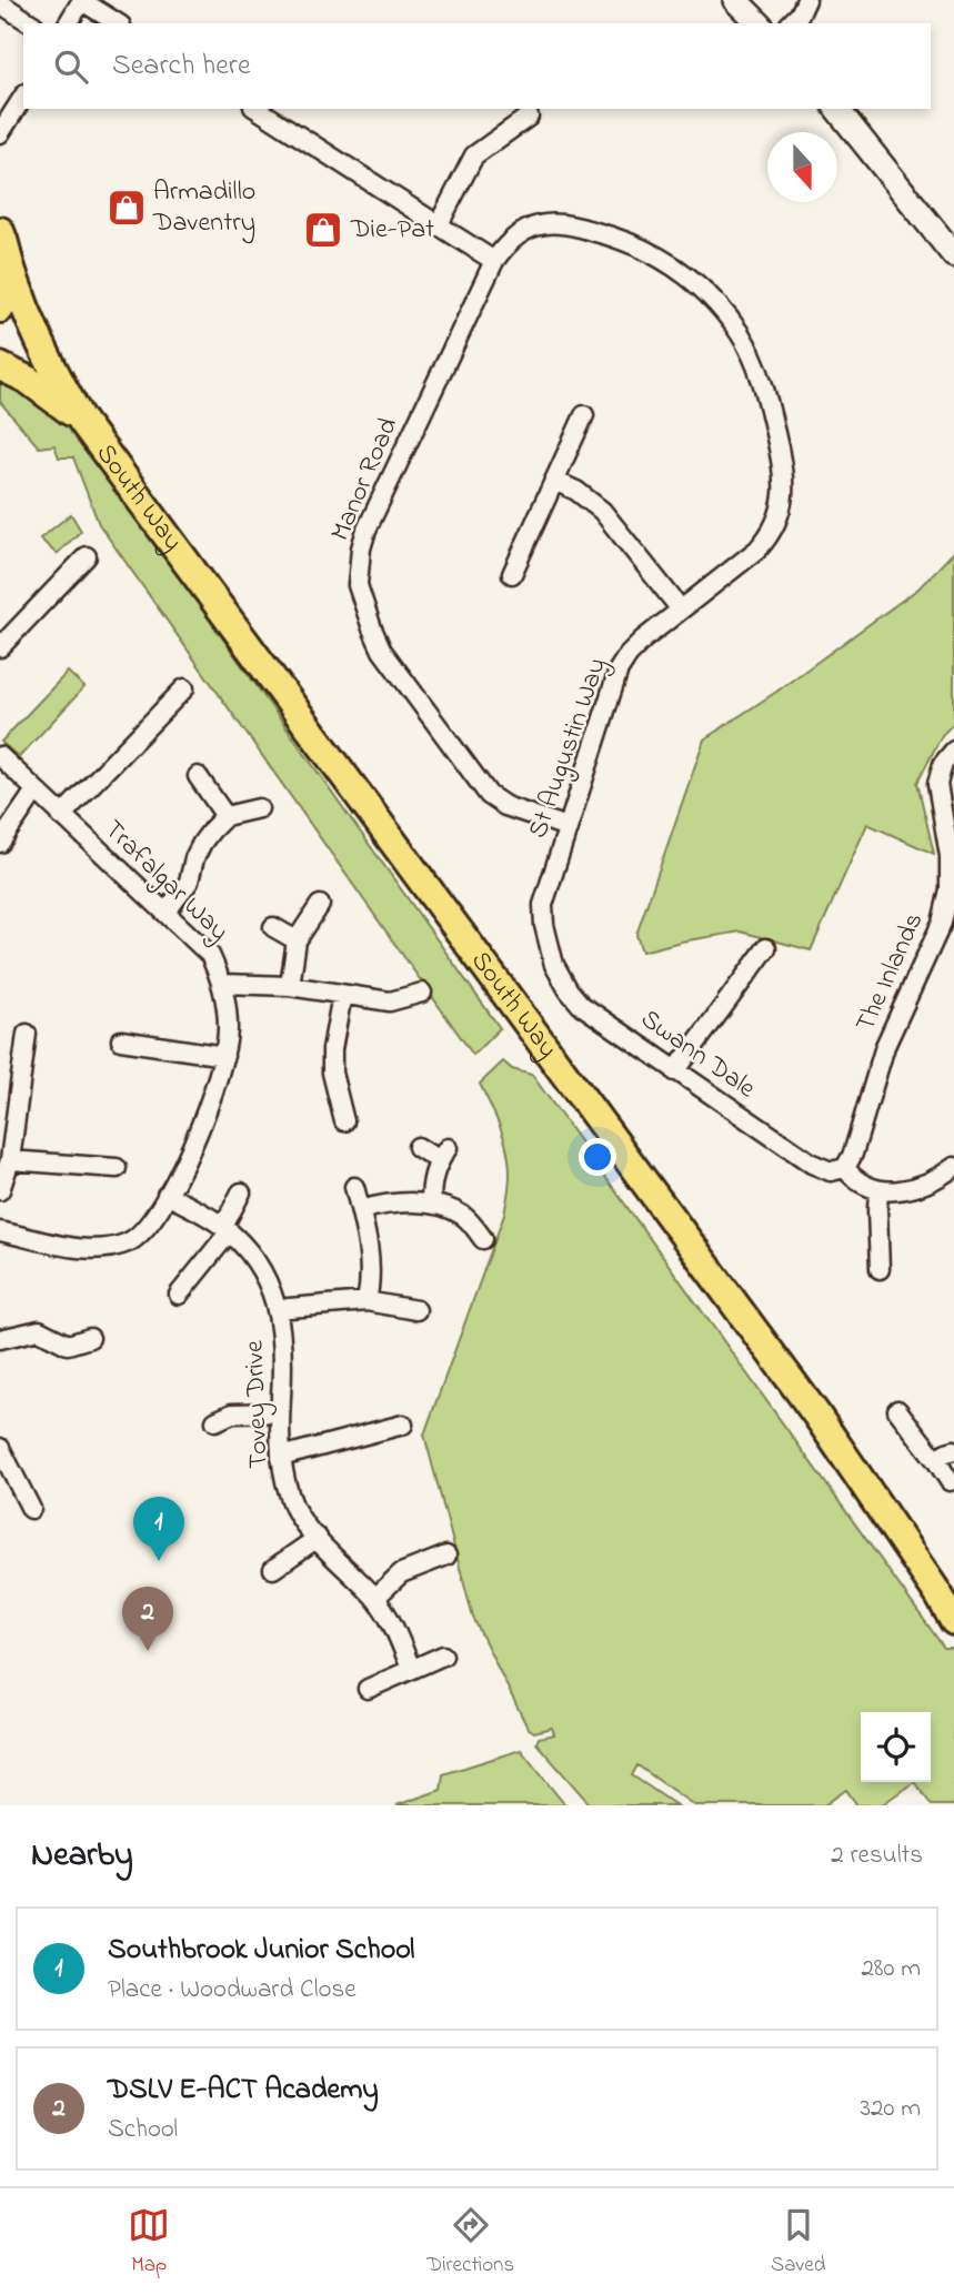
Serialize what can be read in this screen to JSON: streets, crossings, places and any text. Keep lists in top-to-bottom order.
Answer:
{
  "streets": {
    "main road": ["South Way"],
    "street": [
      "Manor Road",
      "St Augustin Way",
      "Trafalgar Way",
      "The Inlands",
      "Swann Dale",
      "Tovey Drive"
    ]
  },
  "crossings": [
    ["Manor Road", "St Augustin Way"],
    ["St Augustin Way", "Swann Dale"],
    ["Trafalgar Way", "Tovey Drive"],
    ["The Inlands", "Swann Dale"]
  ],
  "places": {
    "shop": ["Armadillo Daventry", "Die-Pat"]
  },
  "north": "bottom",
  "page": {
    "search": "Search here",
    "pins": ["1", "2"],
    "heading": ["Nearby", "2 results"],
    "list": [
      {
        "mark": "1",
        "name": "Southbrook Junior School",
        "note": "Place · Woodward Close",
        "value": "280 m"
      },
      {
        "mark": "2",
        "name": "DSLV E-ACT Academy",
        "note": "School",
        "value": "320 m"
      }
    ],
    "nav": ["Map", "Directions", "Saved"]
  }
}
